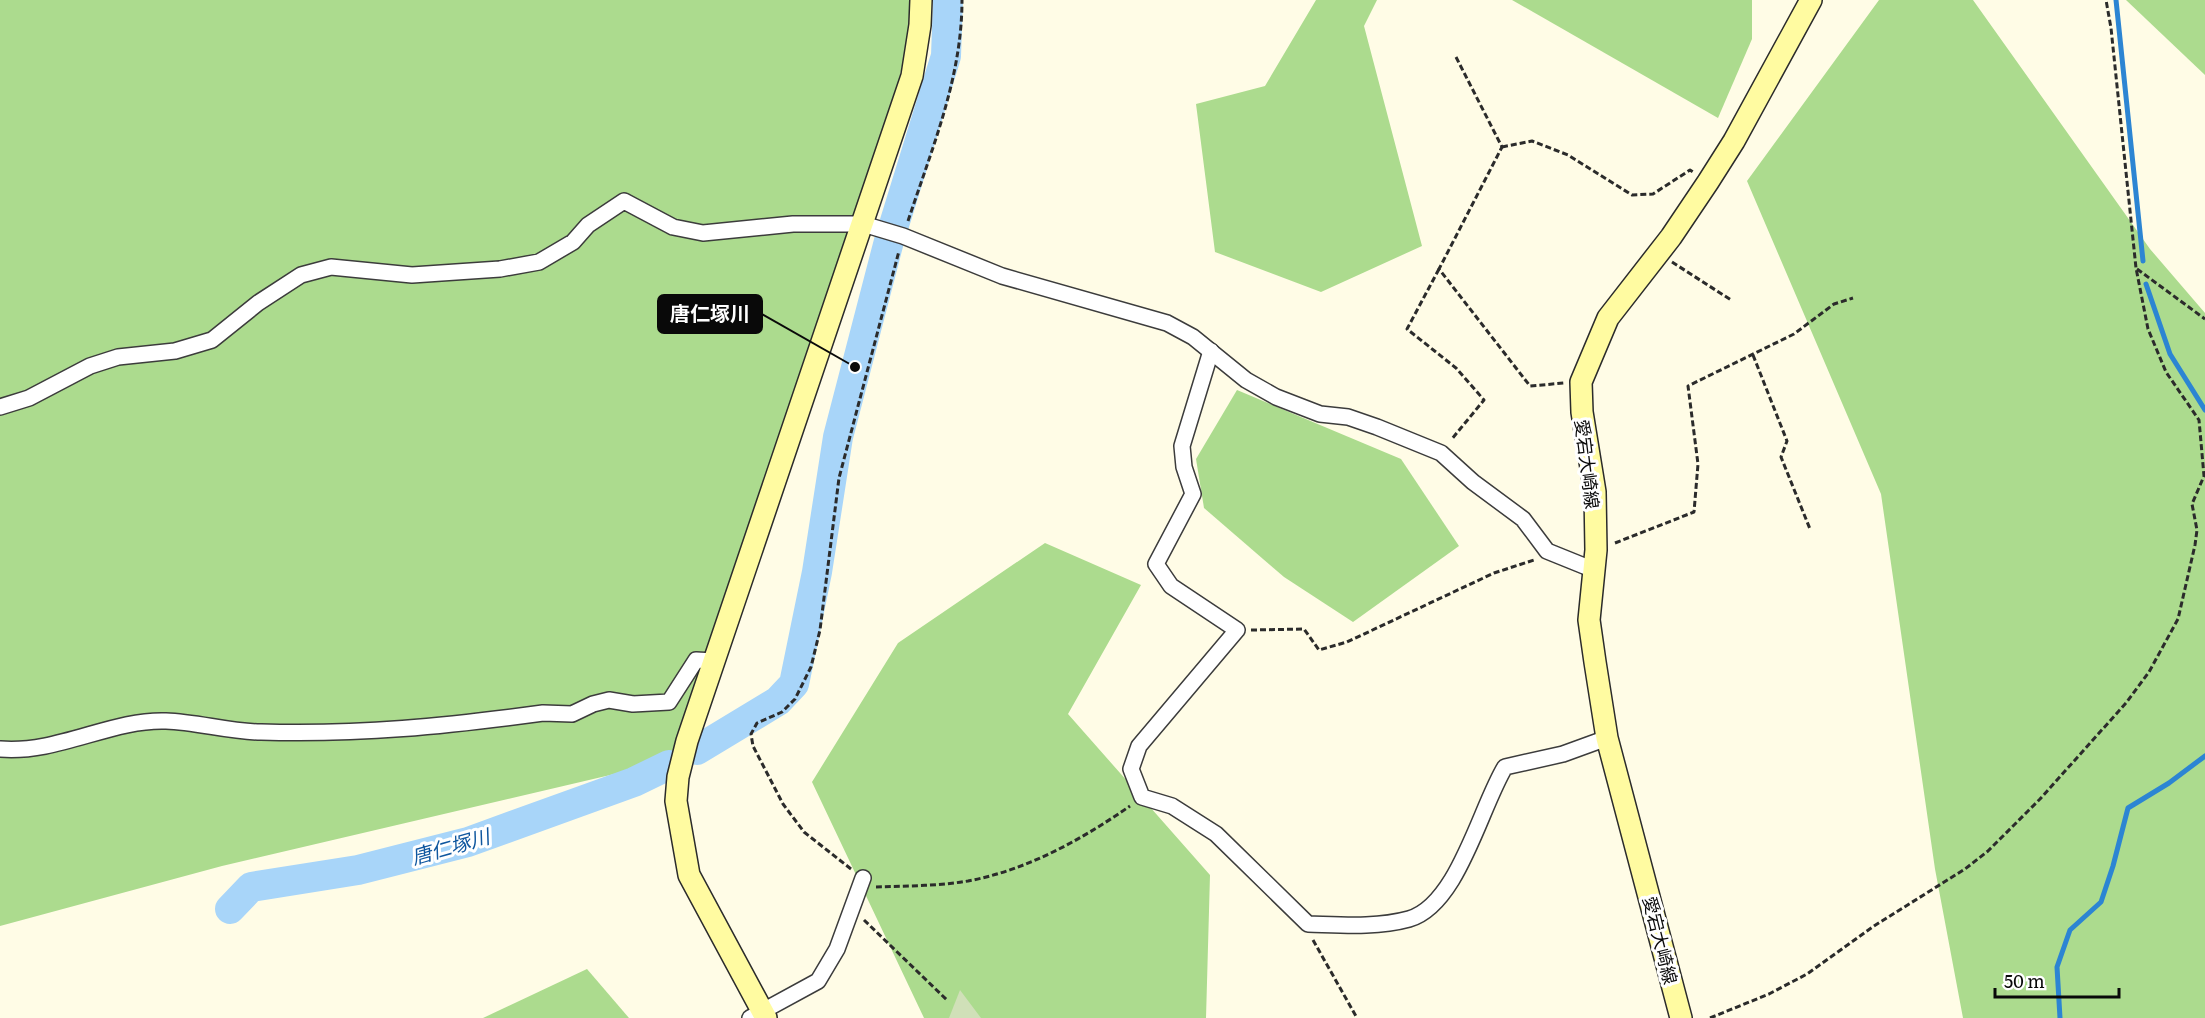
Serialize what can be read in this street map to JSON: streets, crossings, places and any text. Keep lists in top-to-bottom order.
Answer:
{
  "streets": {
    "street": ["愛宕大崎線"]
  },
  "water": ["唐仁塚川"],
  "places": ["唐仁塚川"],
  "scale_bar": "50 m"
}
